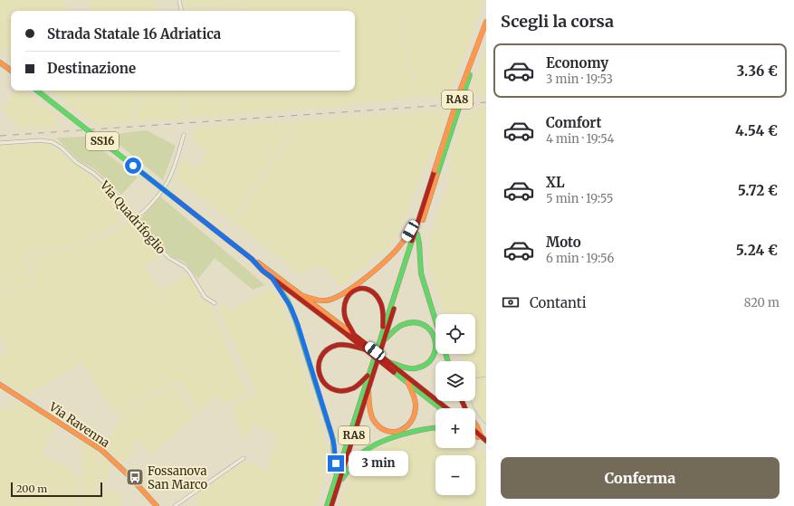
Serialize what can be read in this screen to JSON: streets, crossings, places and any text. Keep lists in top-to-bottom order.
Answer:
{
  "streets": {
    "main road": ["RA8", "SS16", "Via Ravenna"],
    "street": ["Via Quadrifoglio"]
  },
  "places": {
    "bus stop": ["Fossanova San Marco"]
  },
  "scale_bar": "200 m",
  "page": {
    "heading": "Scegli la corsa",
    "banner": ["Strada Statale 16 Adriatica", "Destinazione"],
    "list": [
      {
        "name": "Economy",
        "note": "3 min · 19:53",
        "value": "3.36 €"
      },
      {
        "name": "Comfort",
        "note": "4 min · 19:54",
        "value": "4.54 €"
      },
      {
        "name": "XL",
        "note": "5 min · 19:55",
        "value": "5.72 €"
      },
      {
        "name": "Moto",
        "note": "6 min · 19:56",
        "value": "5.24 €"
      }
    ],
    "pay": ["Contanti", "820 m"],
    "map_buttons": ["+", "−"],
    "buttons": "Conferma",
    "bubble": "3 min",
    "scale": "200 m"
  }
}
